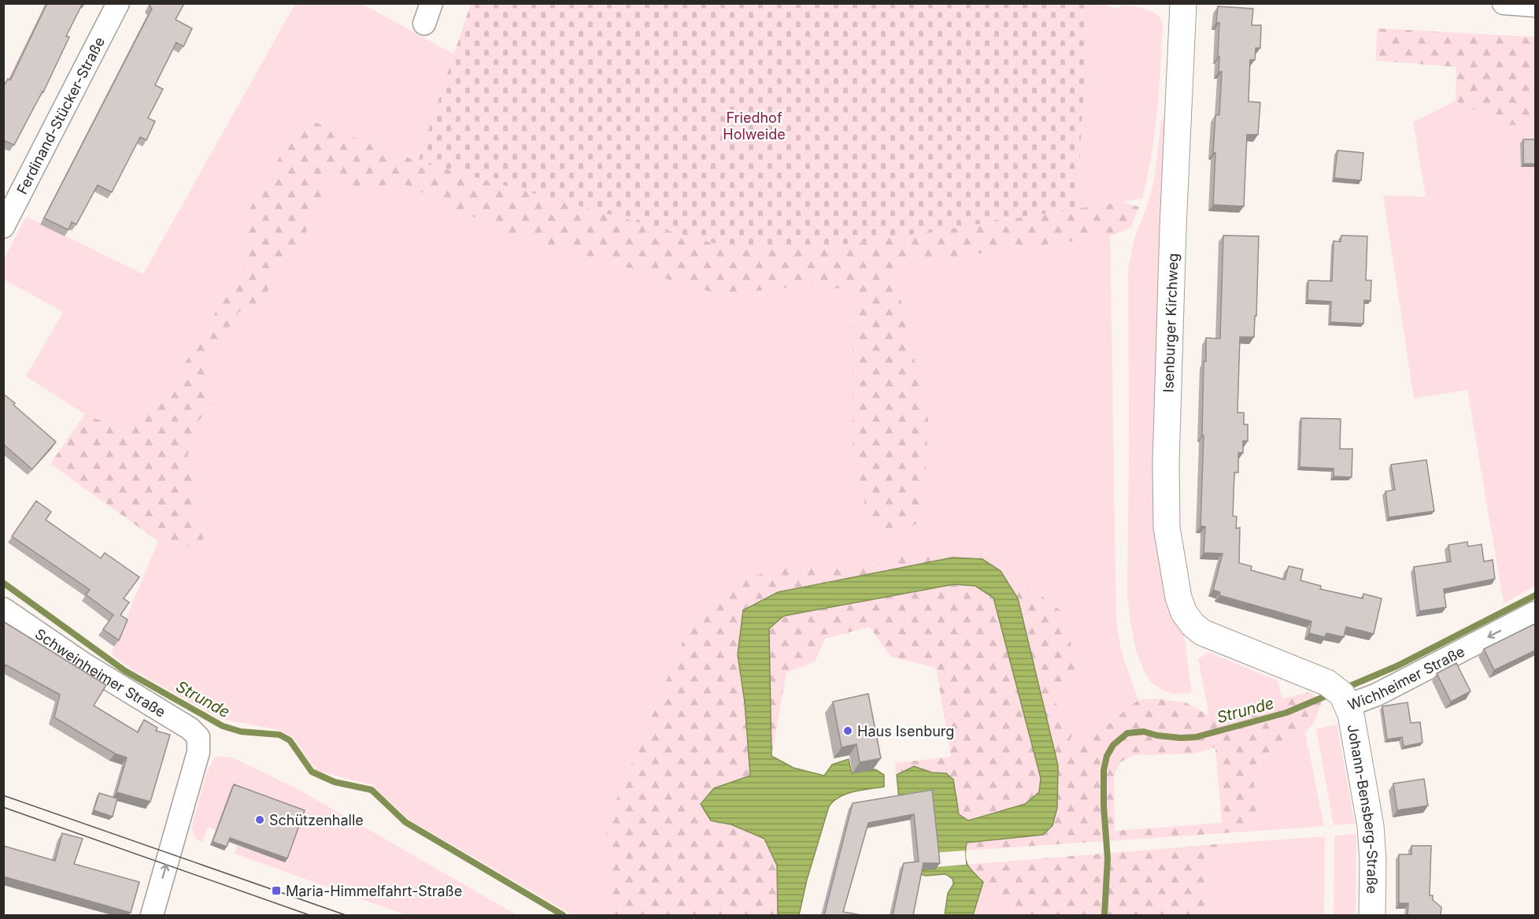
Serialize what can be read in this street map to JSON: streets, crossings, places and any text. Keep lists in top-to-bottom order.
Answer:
{
  "streets": {
    "street": [
      "Ferdinand-Stücker-Straße",
      "Isenburger Kirchweg",
      "Schweinheimer Straße",
      "Wichheimer Straße",
      "Johann-Bensberg-Straße"
    ]
  },
  "crossings": [
    ["Isenburger Kirchweg", "Wichheimer Straße"],
    ["Wichheimer Straße", "Johann-Bensberg-Straße"]
  ],
  "one_way": ["Schweinheimer Straße", "Wichheimer Straße"],
  "water": ["Strunde"],
  "parks": ["Friedhof Holweide"],
  "places": {
    "other": ["Haus Isenburg", "Schützenhalle"],
    "transit": ["Maria-Himmelfahrt-Straße"]
  }
}
